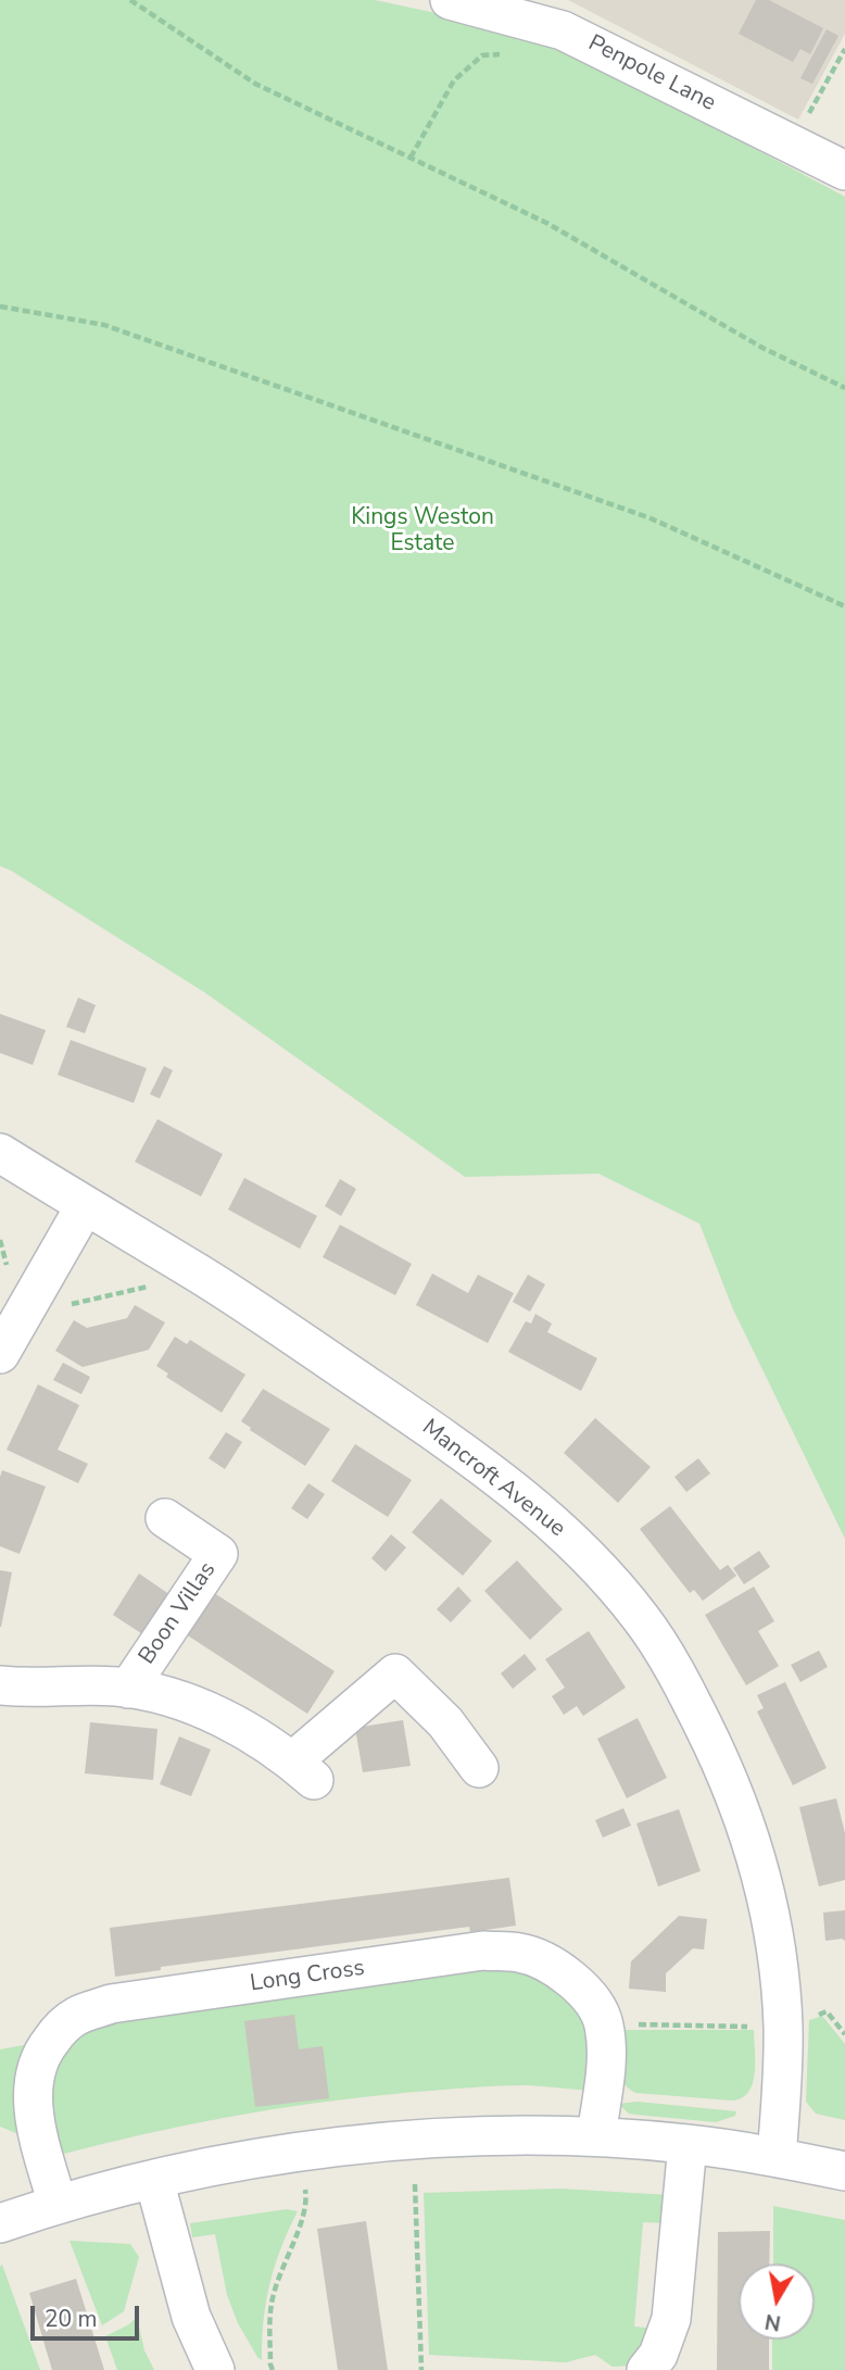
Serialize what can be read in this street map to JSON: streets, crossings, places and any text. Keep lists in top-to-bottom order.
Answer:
{
  "streets": {
    "street": [
      "Penpole Lane",
      "Mancroft Avenue",
      "Boon Villas",
      "Long Cross"
    ]
  },
  "parks": ["Kings Weston Estate"],
  "scale_bar": "20 m",
  "north": "bottom"
}
